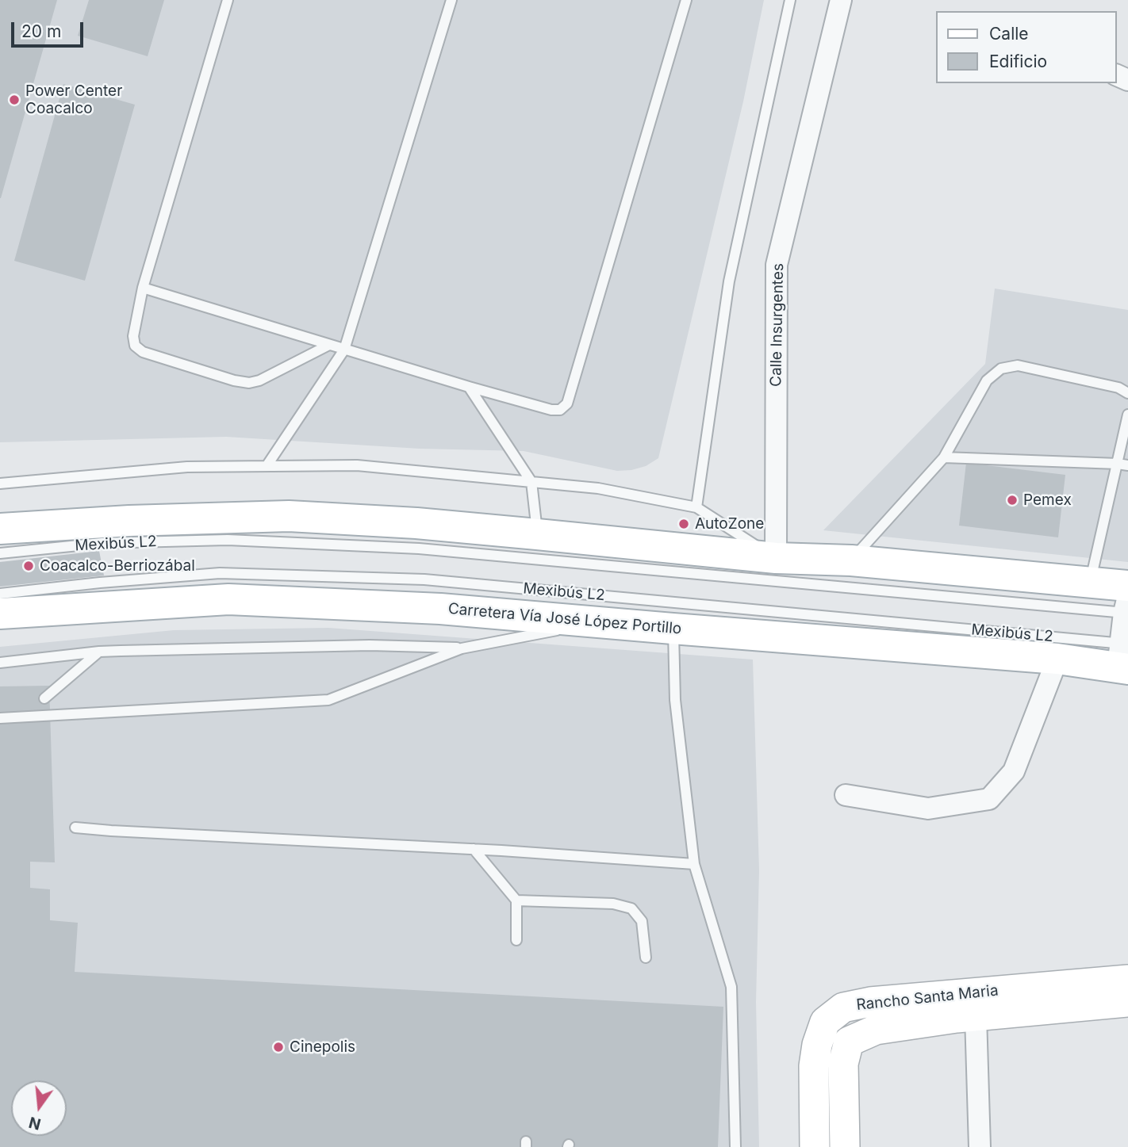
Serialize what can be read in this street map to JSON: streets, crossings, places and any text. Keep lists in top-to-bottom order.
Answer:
{
  "streets": {
    "main road": ["Carretera Vía José López Portillo"],
    "street": ["Calle Insurgentes", "Rancho Santa Maria"],
    "lane": ["Mexibús L2"]
  },
  "crossings": [
    ["Mexibús L2", "Carretera Vía José López Portillo"]
  ],
  "places": [
    "Power Center Coacalco",
    "Pemex",
    "AutoZone",
    "Coacalco-Berriozábal",
    "Cinepolis"
  ],
  "legend": ["Calle", "Edificio"],
  "scale_bar": "20 m",
  "north": "bottom"
}
